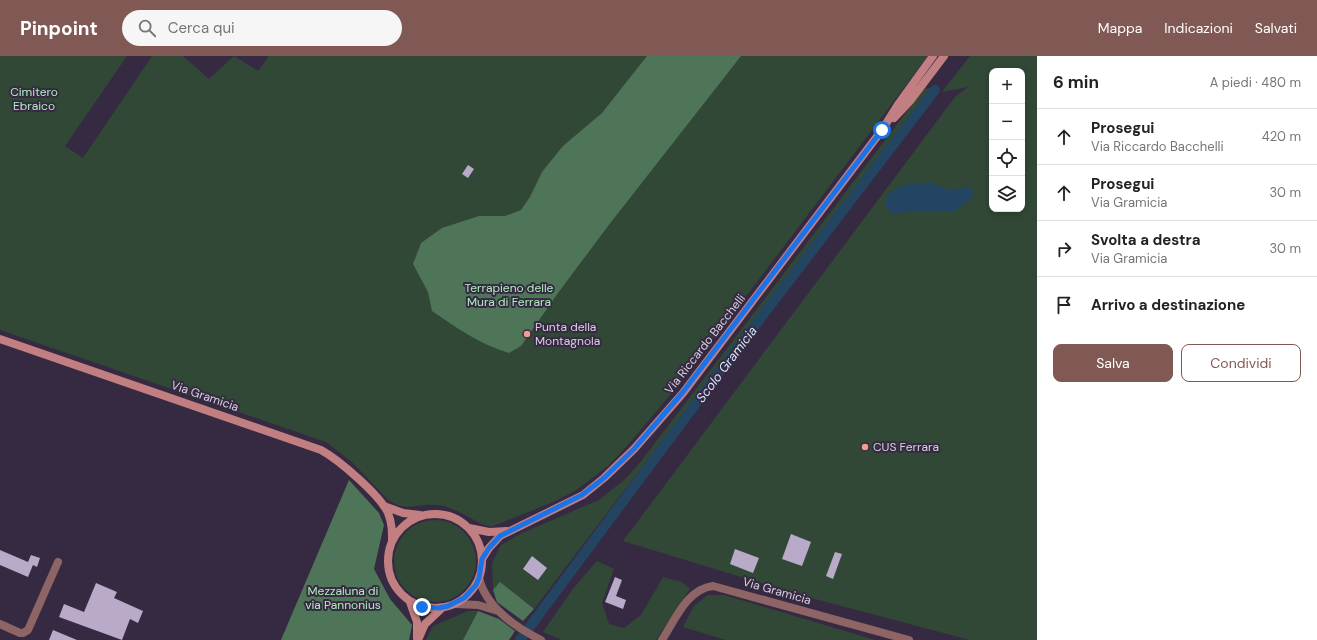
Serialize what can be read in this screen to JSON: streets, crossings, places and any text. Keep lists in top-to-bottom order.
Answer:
{
  "streets": {
    "main road": ["Via Riccardo Bacchelli", "Via Gramicia"]
  },
  "crossings": [
    ["Via Riccardo Bacchelli", "Via Gramicia"]
  ],
  "water": ["Scolo Gramicia"],
  "parks": ["Cimitero Ebraico", "Terrapieno delle Mura di Ferrara", "Mezzaluna di via Pannonius"],
  "places": ["Punta della Montagnola", "CUS Ferrara"],
  "page": {
    "header": "Pinpoint",
    "search": "Cerca qui",
    "nav": ["Mappa", "Indicazioni", "Salvati"],
    "heading": ["6 min", "A piedi · 480 m"],
    "map_buttons": ["+", "−"],
    "list": [
      ["Prosegui", "Via Riccardo Bacchelli", "420 m"],
      ["Prosegui", "Via Gramicia", "30 m"],
      ["Svolta a destra", "Via Gramicia", "30 m"],
      "Arrivo a destinazione"
    ],
    "buttons": ["Salva", "Condividi"]
  }
}
